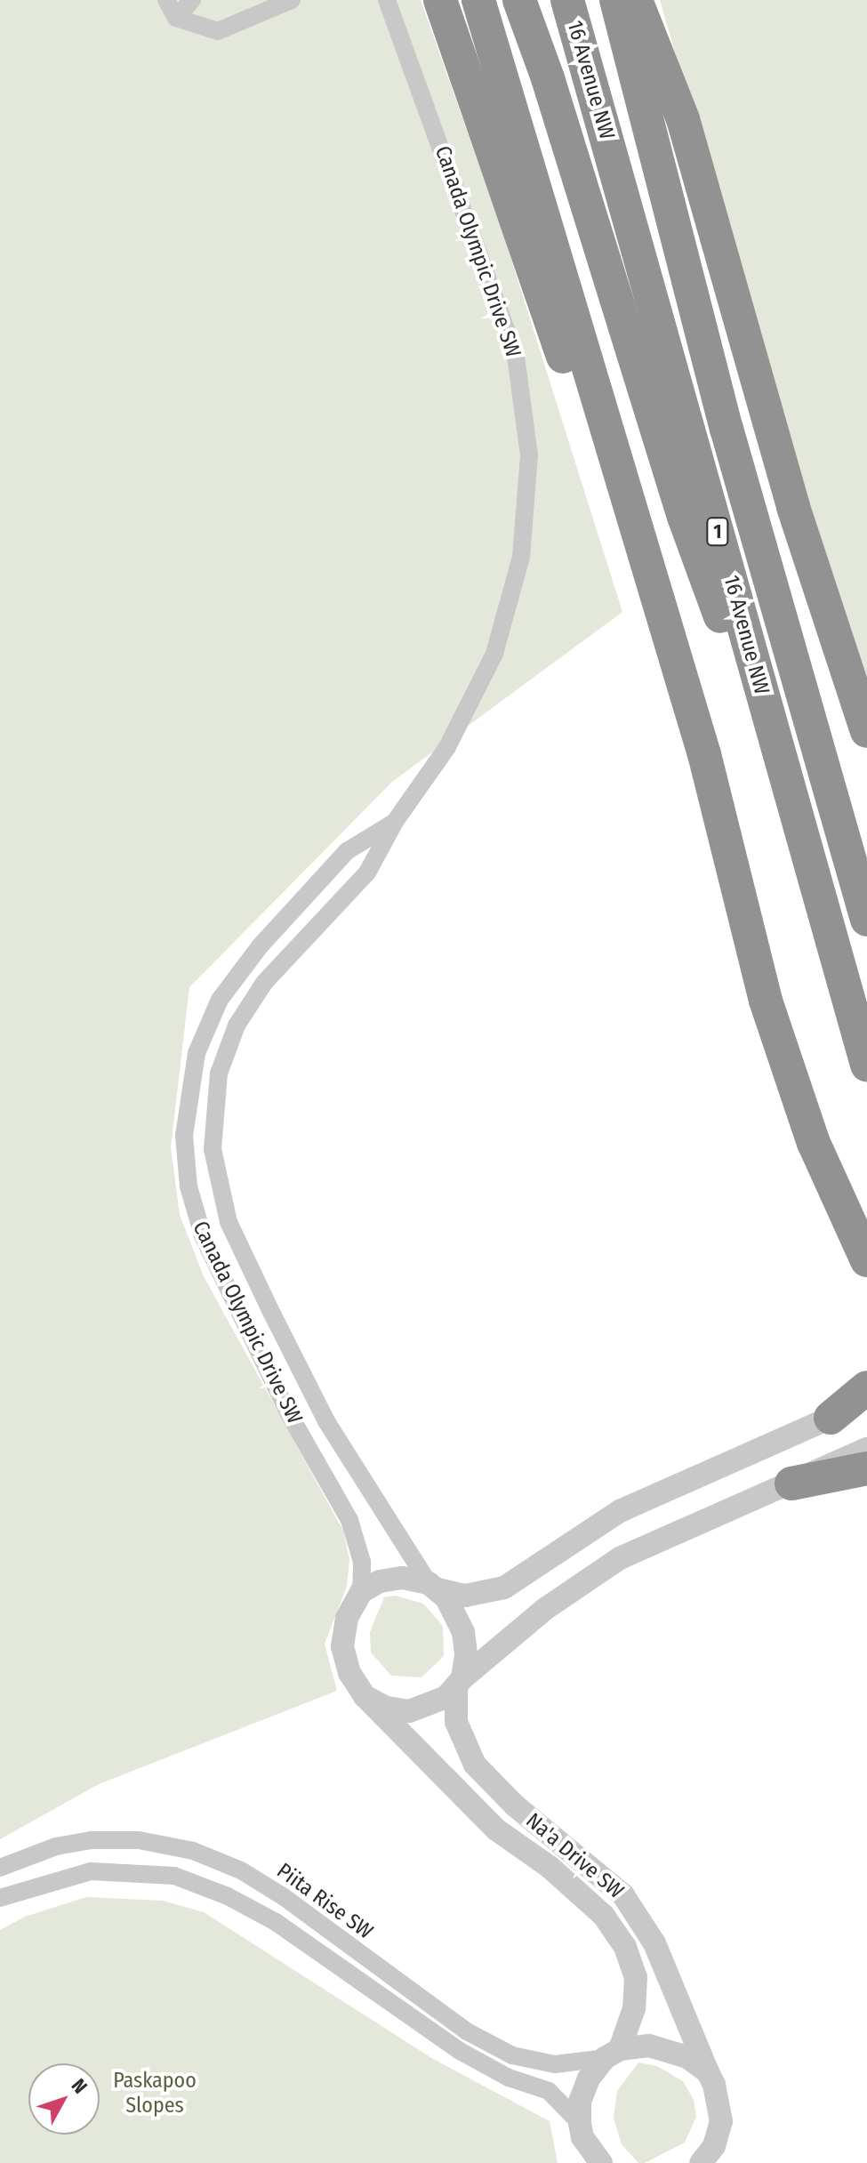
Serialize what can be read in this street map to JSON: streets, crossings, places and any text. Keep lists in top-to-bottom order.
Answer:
{
  "streets": {
    "highway": ["16 Avenue NW", "1"],
    "street": ["Canada Olympic Drive SW", "Na'a Drive SW", "Piita Rise SW"]
  },
  "crossings": [
    ["Canada Olympic Drive SW", "Na'a Drive SW"],
    ["Na'a Drive SW", "Piita Rise SW"]
  ],
  "parks": ["Paskapoo Slopes"],
  "north": "top right"
}
